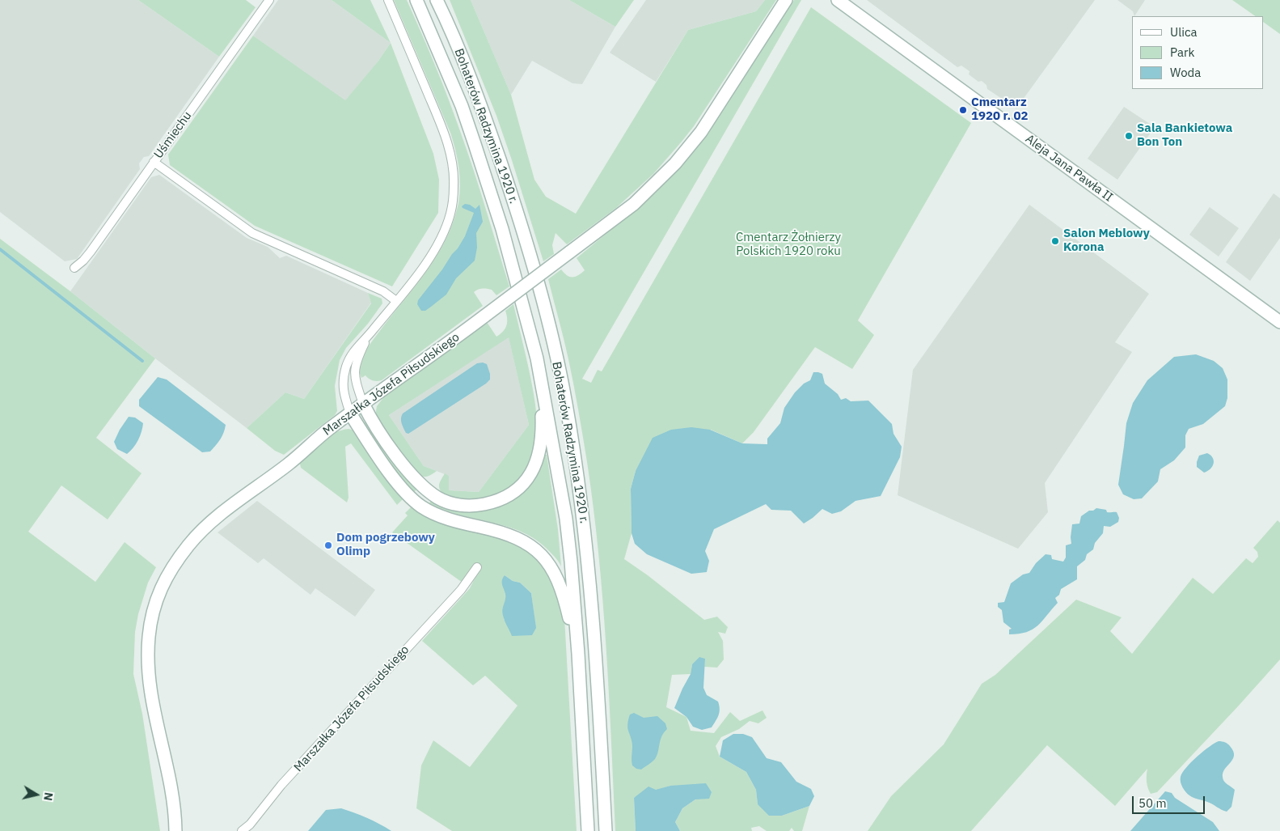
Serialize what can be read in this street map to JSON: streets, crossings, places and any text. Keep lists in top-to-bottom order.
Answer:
{
  "streets": {
    "main road": ["Bohaterów Radzymina 1920 r.", "Aleja Jana Pawła II", "Marszałka Józefa Piłsudskiego"],
    "street": ["Uśmiechu"]
  },
  "parks": ["Cmentarz Żołnierzy Polskich 1920 roku"],
  "places": [
    "Cmentarz 1920 r. 02",
    "Sala Bankietowa Bon Ton",
    "Salon Meblowy Korona",
    "Dom pogrzebowy Olimp"
  ],
  "legend": ["Ulica", "Park", "Woda"],
  "scale_bar": "50 m",
  "north": "right"
}
